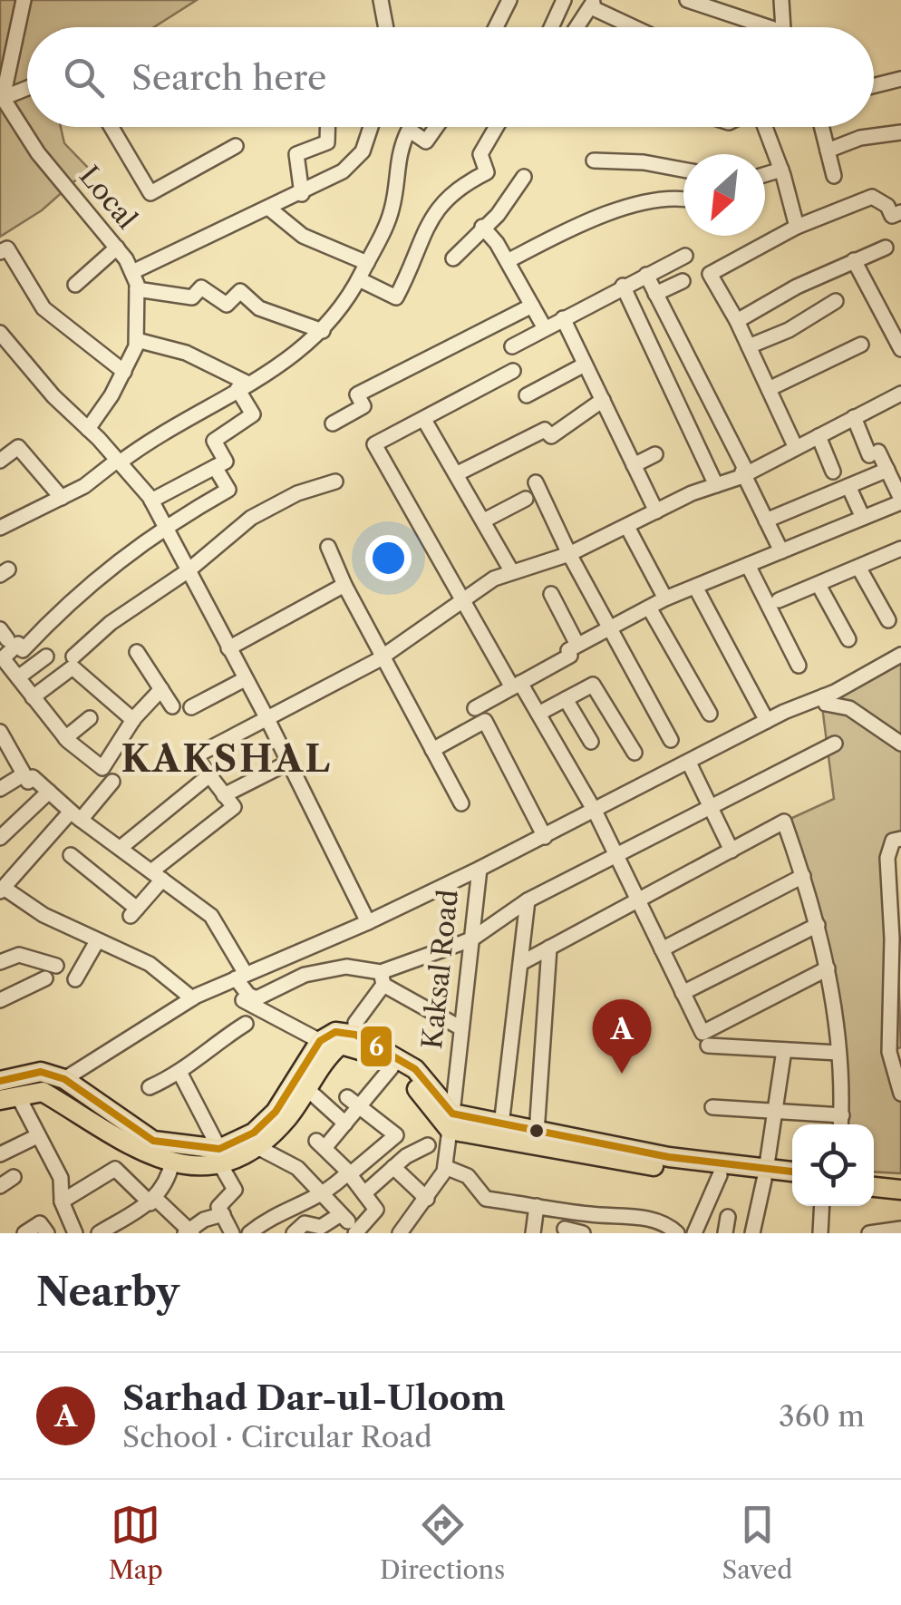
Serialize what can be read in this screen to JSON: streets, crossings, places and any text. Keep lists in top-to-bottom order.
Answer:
{
  "streets": {
    "street": ["Local", "Kaksal Road"]
  },
  "districts": ["KAKSHAL"],
  "lines": ["transit line 6"],
  "north": "bottom left",
  "page": {
    "search": "Search here",
    "pins": "A",
    "heading": "Nearby",
    "list": [
      {
        "mark": "A",
        "name": "Sarhad Dar-ul-Uloom",
        "note": "School · Circular Road",
        "value": "360 m"
      }
    ],
    "nav": ["Map", "Directions", "Saved"]
  }
}
